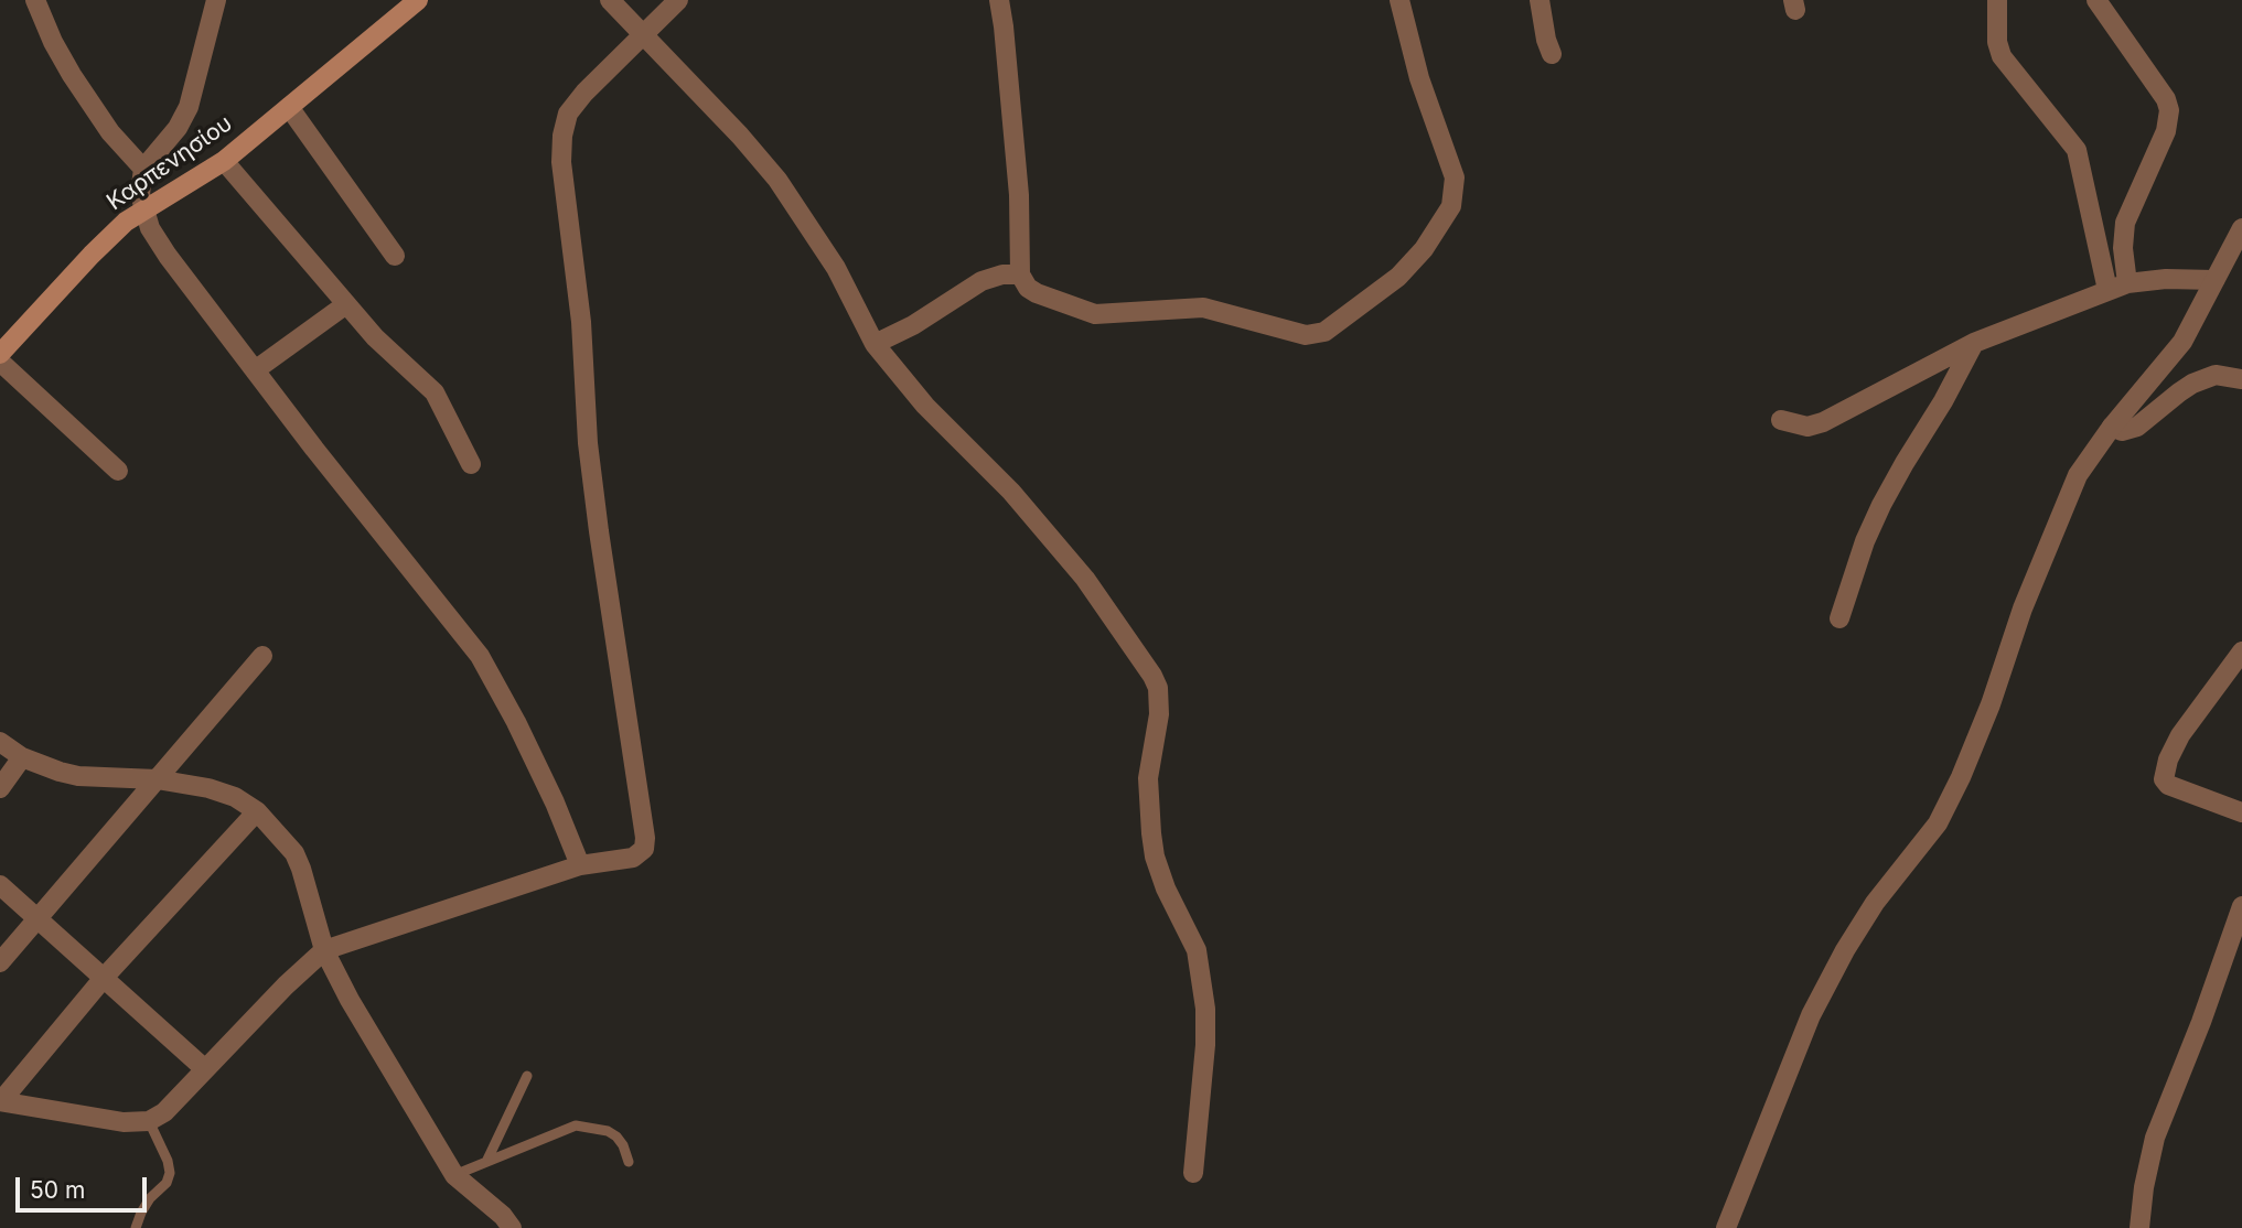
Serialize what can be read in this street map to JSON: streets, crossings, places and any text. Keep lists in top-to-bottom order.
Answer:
{
  "streets": {
    "main road": ["Καρπενησίου"]
  },
  "scale_bar": "50 m"
}
